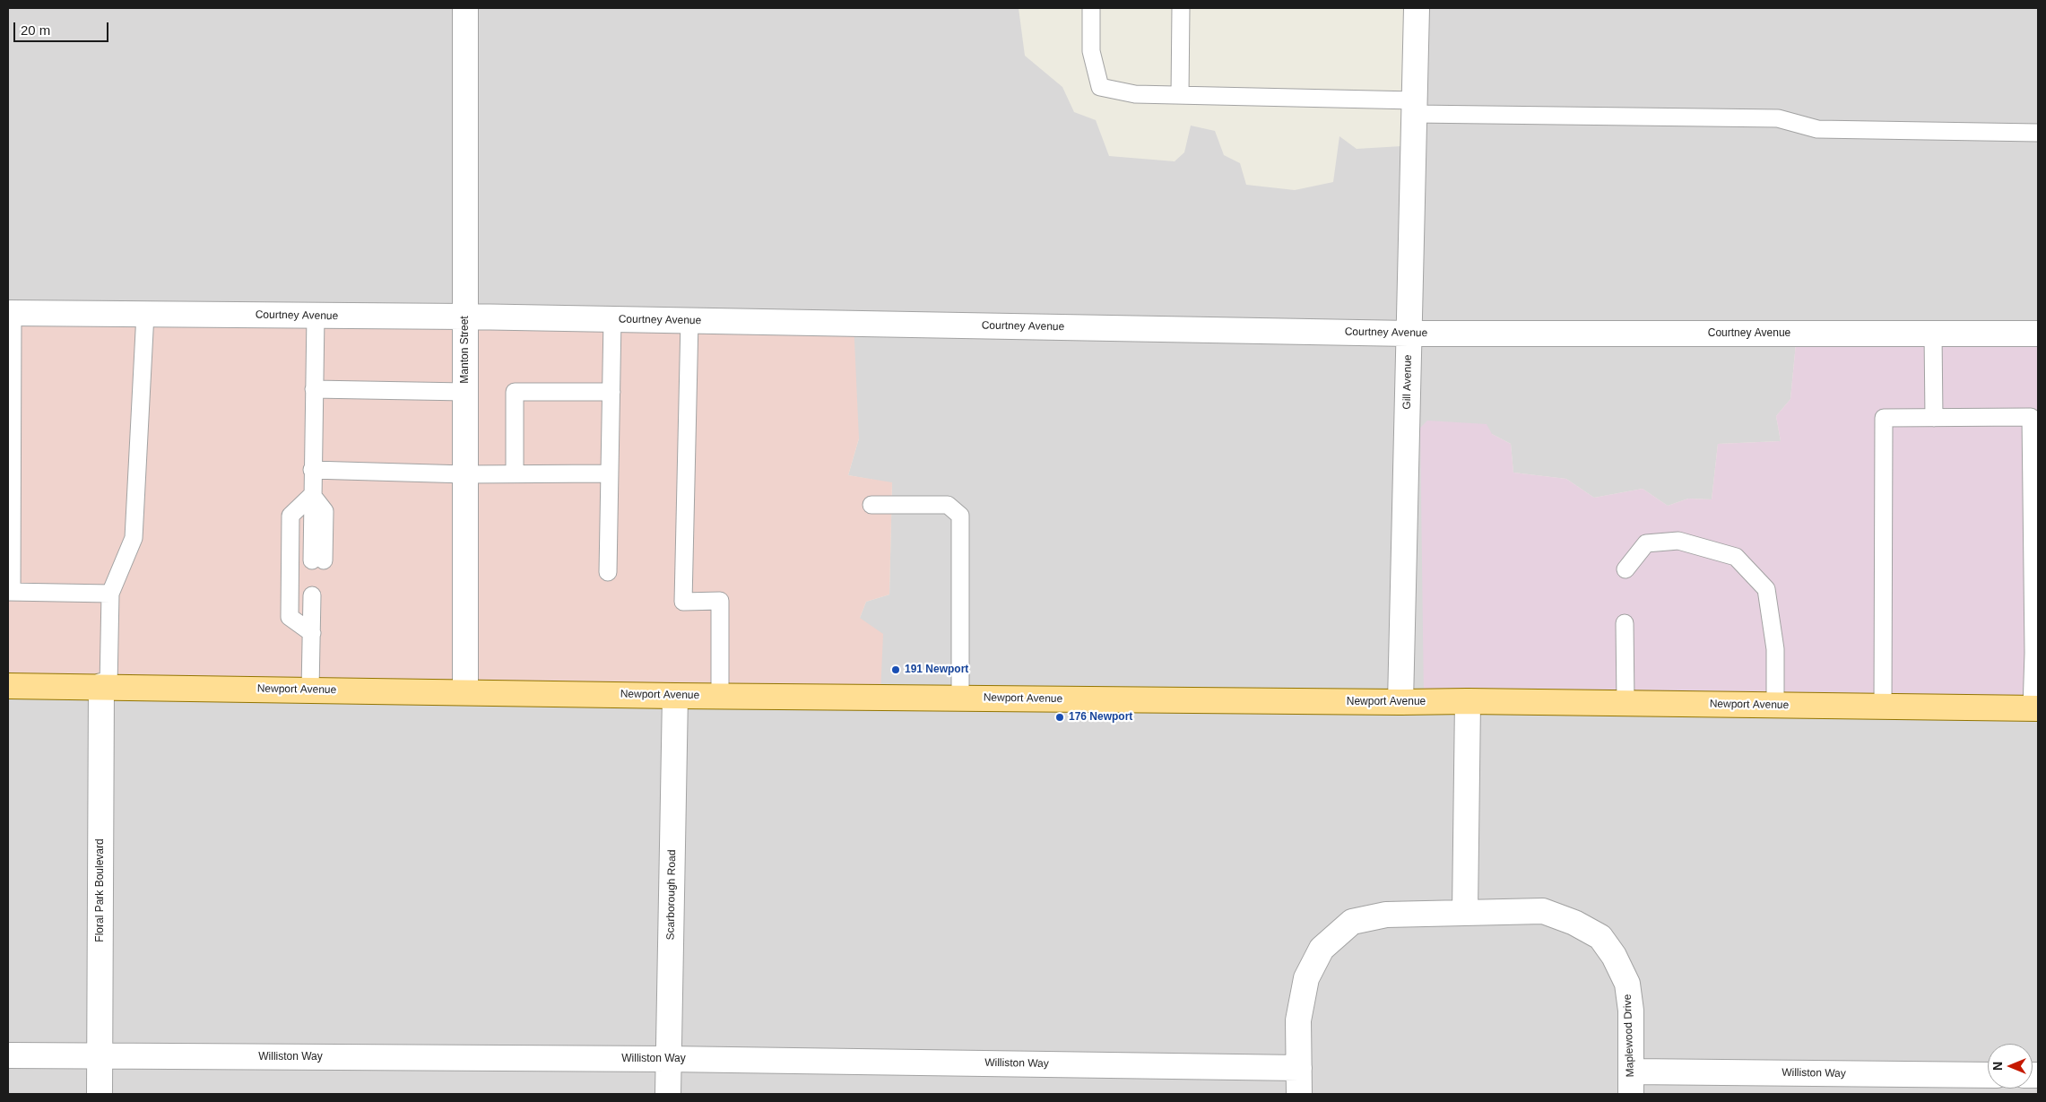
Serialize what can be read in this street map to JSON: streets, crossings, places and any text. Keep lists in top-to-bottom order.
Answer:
{
  "streets": {
    "main road": ["Newport Avenue"],
    "street": [
      "Courtney Avenue",
      "Manton Street",
      "Gill Avenue",
      "Floral Park Boulevard",
      "Scarborough Road",
      "Maplewood Drive",
      "Williston Way"
    ]
  },
  "crossings": [
    ["Courtney Avenue", "Manton Street"],
    ["Courtney Avenue", "Gill Avenue"],
    ["Manton Street", "Newport Avenue"],
    ["Gill Avenue", "Newport Avenue"],
    ["Newport Avenue", "Floral Park Boulevard"],
    ["Newport Avenue", "Scarborough Road"],
    ["Floral Park Boulevard", "Williston Way"],
    ["Scarborough Road", "Williston Way"],
    ["Maplewood Drive", "Williston Way"]
  ],
  "places": ["191 Newport", "176 Newport"],
  "scale_bar": "20 m",
  "north": "left"
}
